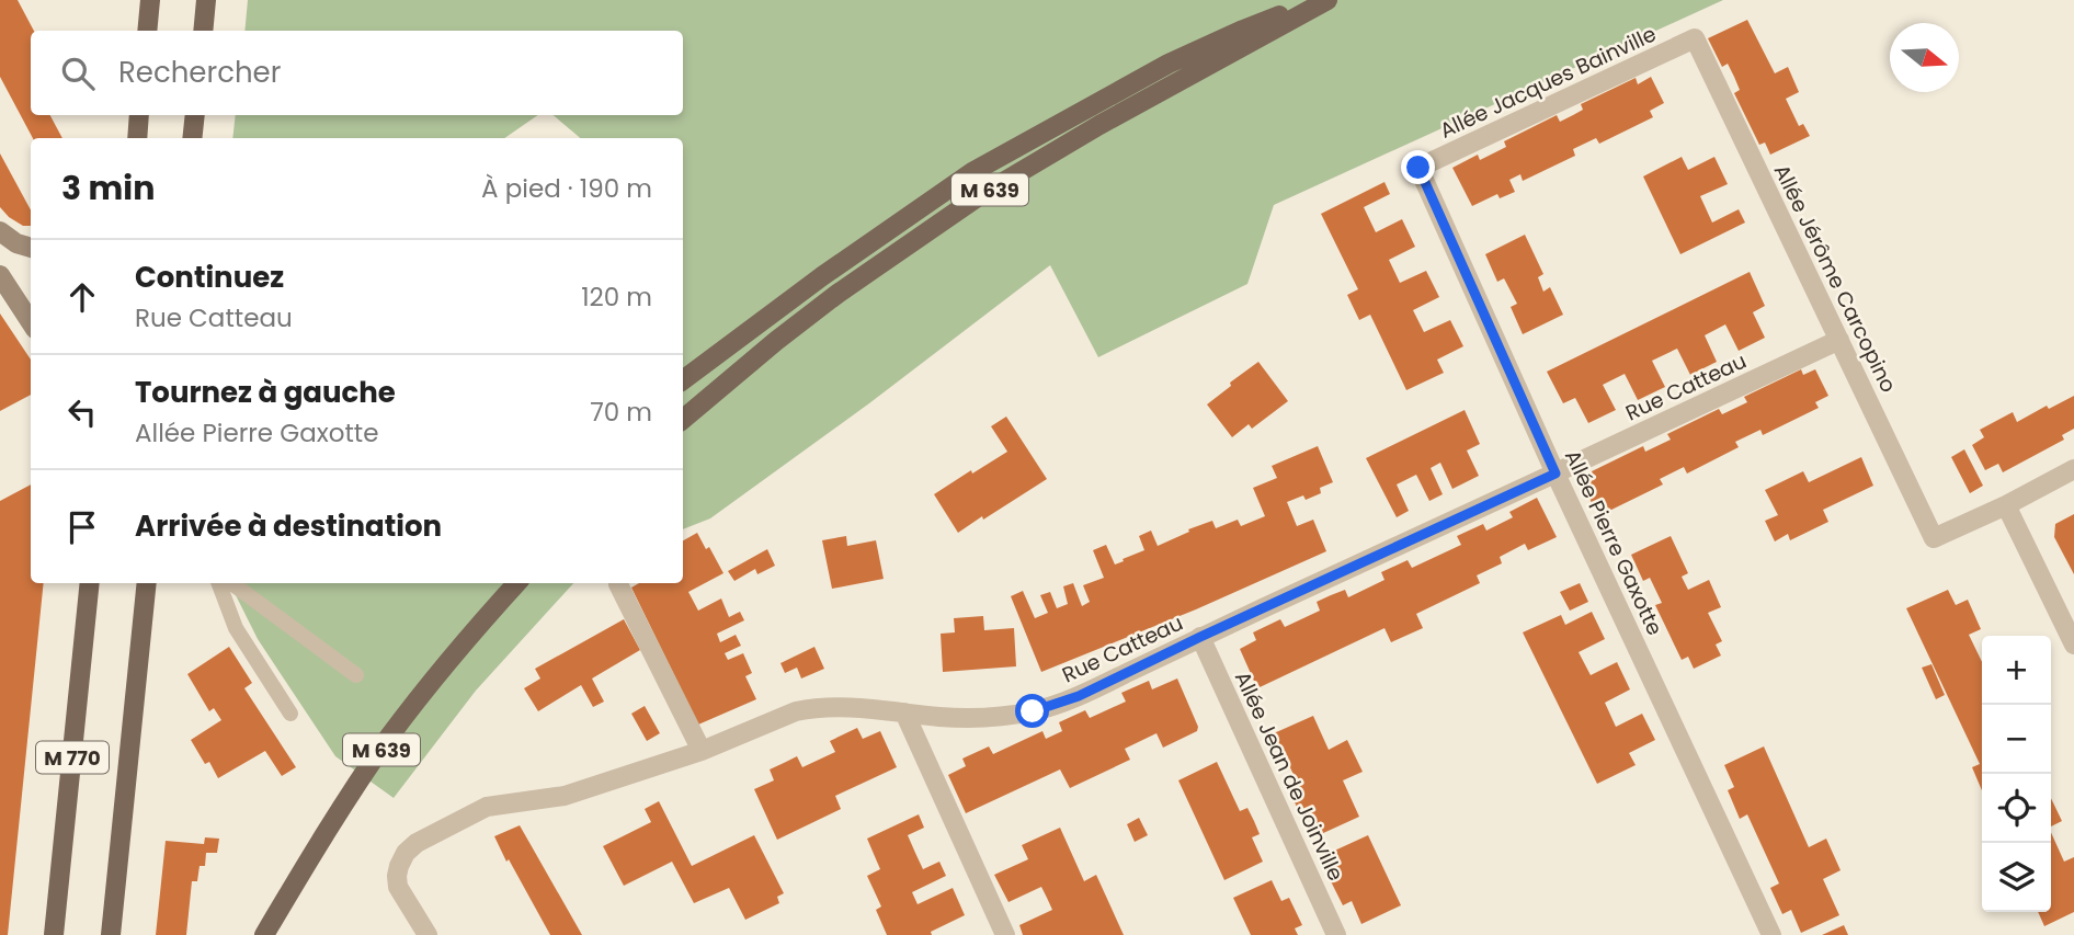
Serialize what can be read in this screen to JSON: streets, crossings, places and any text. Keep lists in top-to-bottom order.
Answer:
{
  "streets": {
    "main road": ["M 639", "M 770"],
    "street": [
      "Allée Jacques Bainville",
      "Allée Jérôme Carcopino",
      "Rue Catteau",
      "Allée Pierre Gaxotte",
      "Allée Jean de Joinville"
    ]
  },
  "crossings": [
    ["Allée Jacques Bainville", "Allée Jérôme Carcopino"],
    ["Allée Jacques Bainville", "Allée Pierre Gaxotte"],
    ["Allée Jérôme Carcopino", "Rue Catteau"],
    ["Rue Catteau", "Allée Pierre Gaxotte"],
    ["Rue Catteau", "Allée Jean de Joinville"]
  ],
  "north": "right",
  "page": {
    "search": "Rechercher",
    "heading": ["3 min", "À pied · 190 m"],
    "list": [
      ["Continuez", "Rue Catteau", "120 m"],
      ["Tournez à gauche", "Allée Pierre Gaxotte", "70 m"],
      "Arrivée à destination"
    ],
    "map_buttons": ["+", "−"]
  }
}
